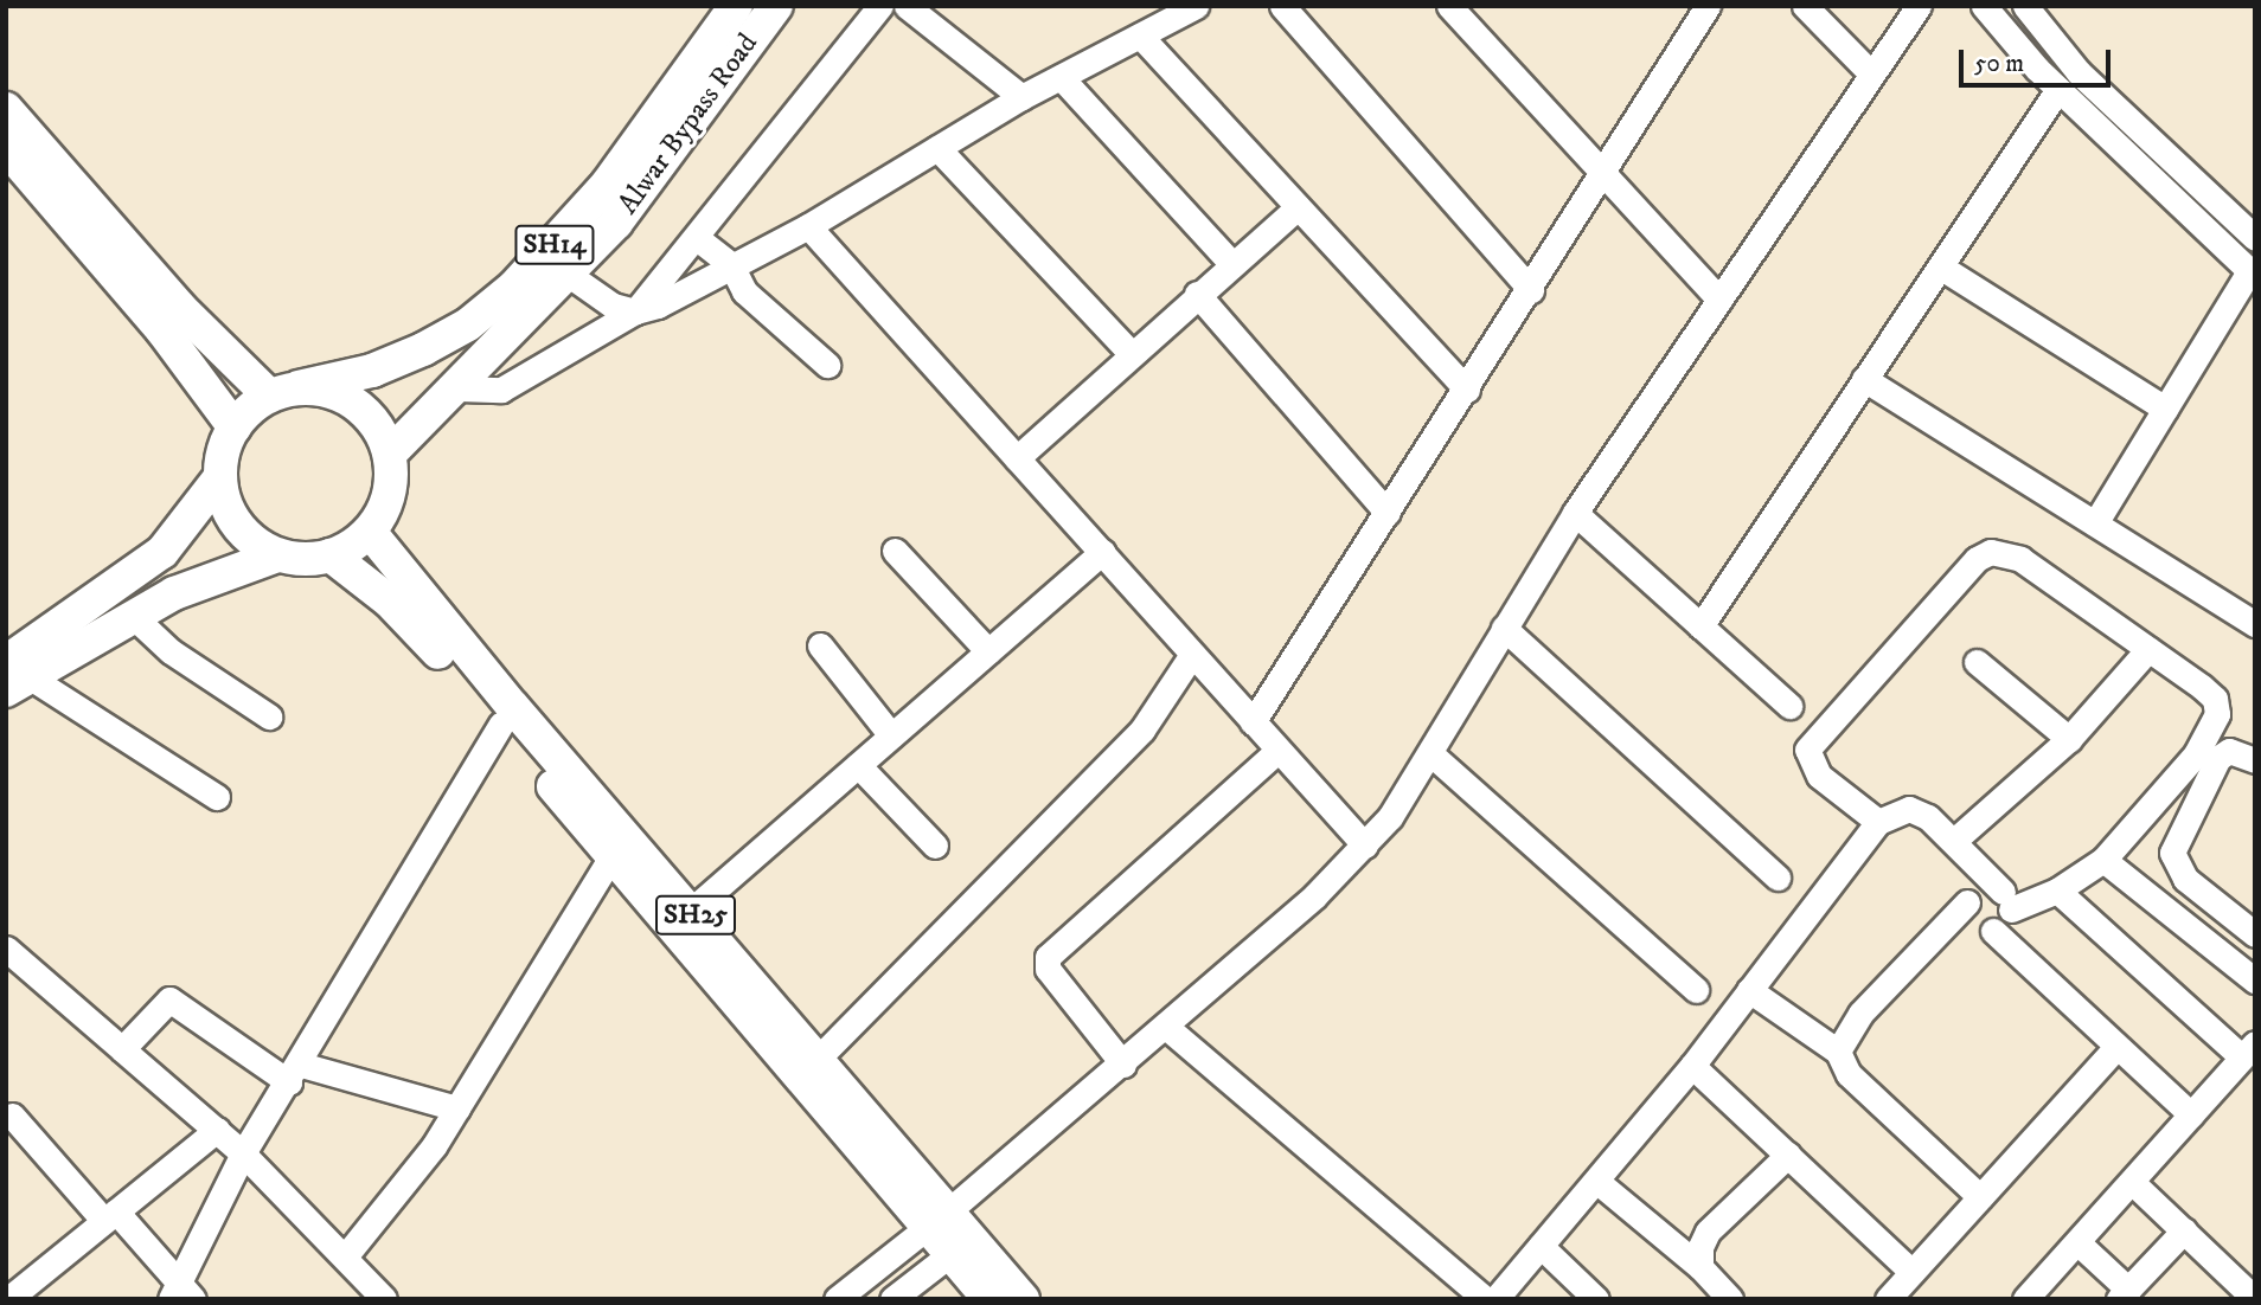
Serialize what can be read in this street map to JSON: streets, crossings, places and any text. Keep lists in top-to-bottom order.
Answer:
{
  "streets": {
    "main road": ["Alwar Bypass Road", "SH14", "SH25"]
  },
  "crossings": [
    ["Alwar Bypass Road", "SH25"]
  ],
  "scale_bar": "50 m"
}
